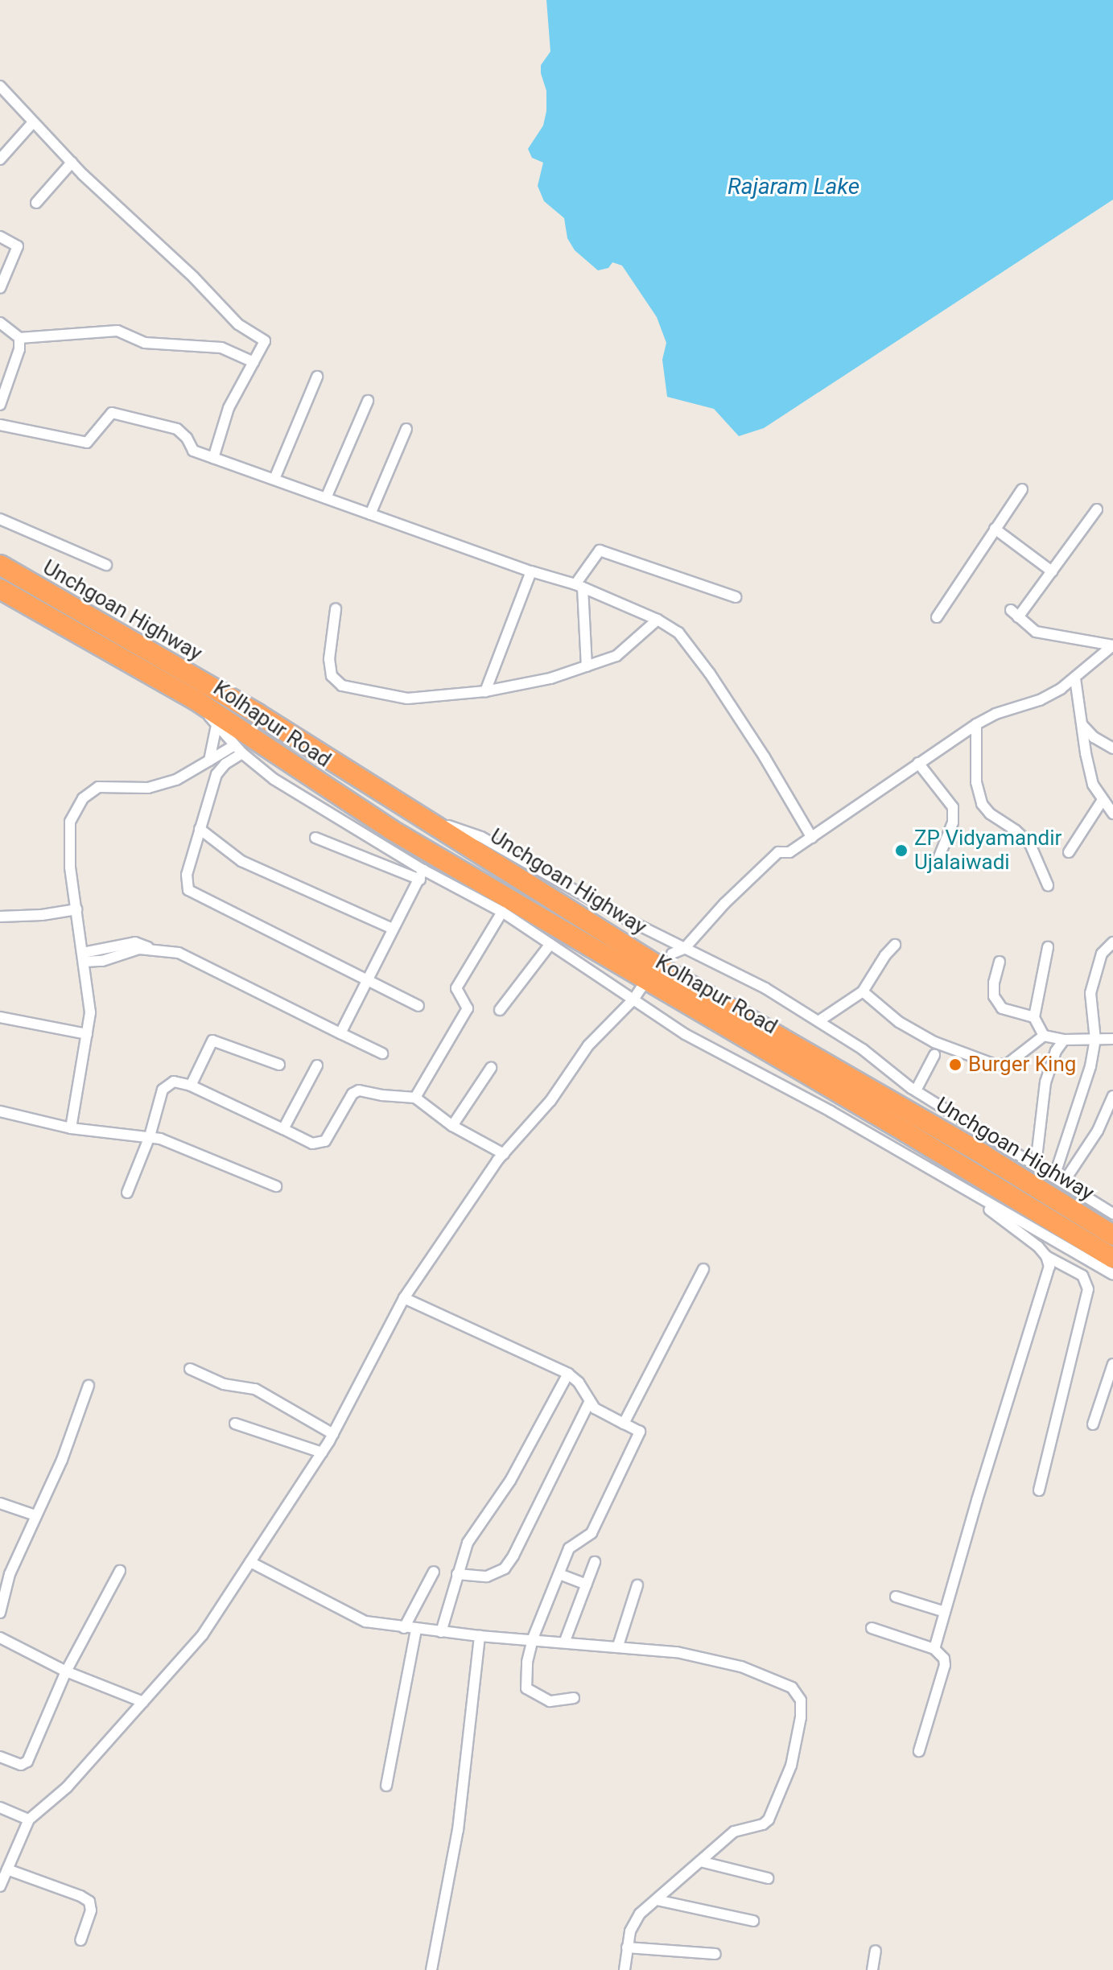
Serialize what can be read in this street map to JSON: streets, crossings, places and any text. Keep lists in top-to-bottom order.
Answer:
{
  "streets": {
    "highway": ["Unchgoan Highway", "Kolhapur Road"]
  },
  "water": ["Rajaram Lake"],
  "places": ["ZP Vidyamandir Ujalaiwadi", "Burger King"]
}
